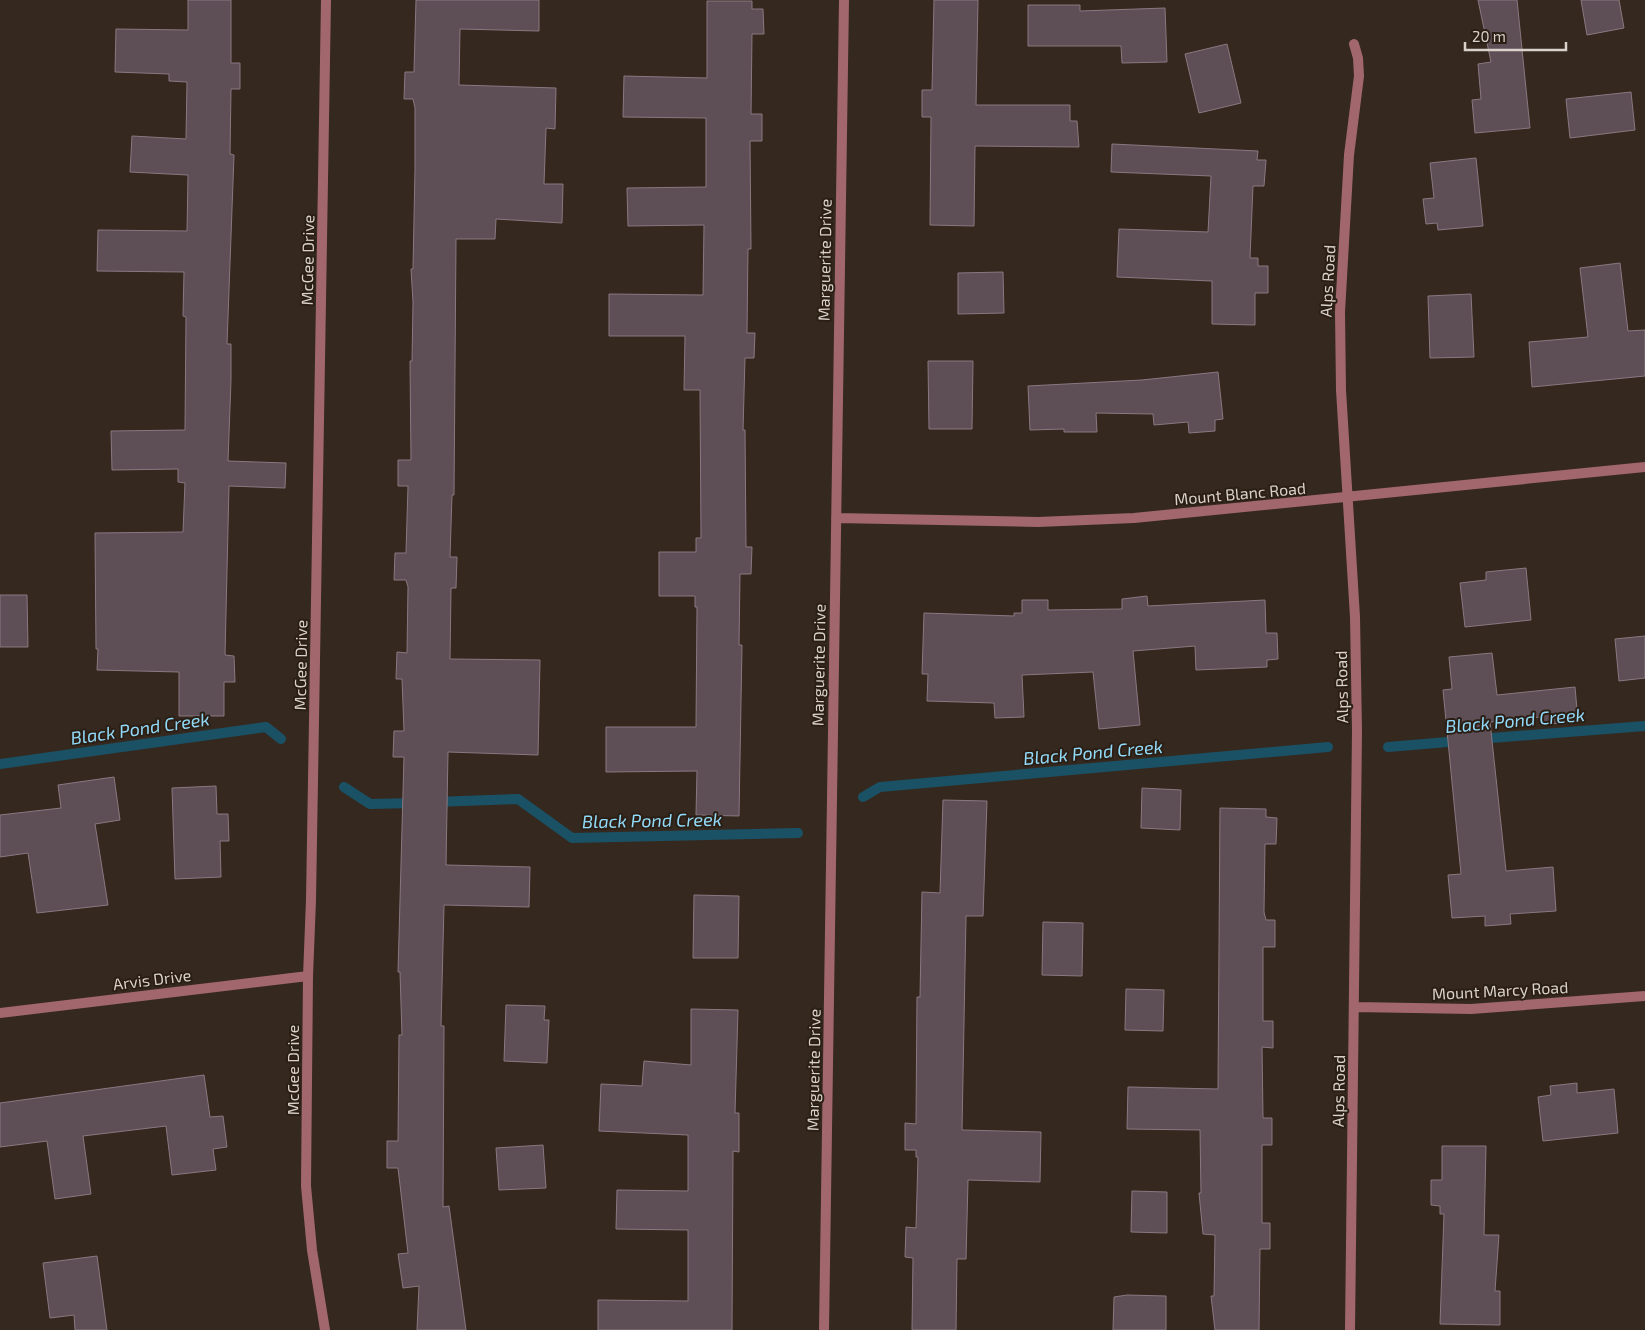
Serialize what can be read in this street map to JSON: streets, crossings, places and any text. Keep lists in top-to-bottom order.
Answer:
{
  "streets": {
    "street": [
      "McGee Drive",
      "Marguerite Drive",
      "Alps Road",
      "Mount Blanc Road",
      "Arvis Drive",
      "Mount Marcy Road"
    ]
  },
  "crossings": [
    ["McGee Drive", "Arvis Drive"],
    ["Marguerite Drive", "Mount Blanc Road"],
    ["Alps Road", "Mount Blanc Road"],
    ["Alps Road", "Mount Marcy Road"]
  ],
  "water": ["Black Pond Creek"],
  "scale_bar": "20 m"
}
